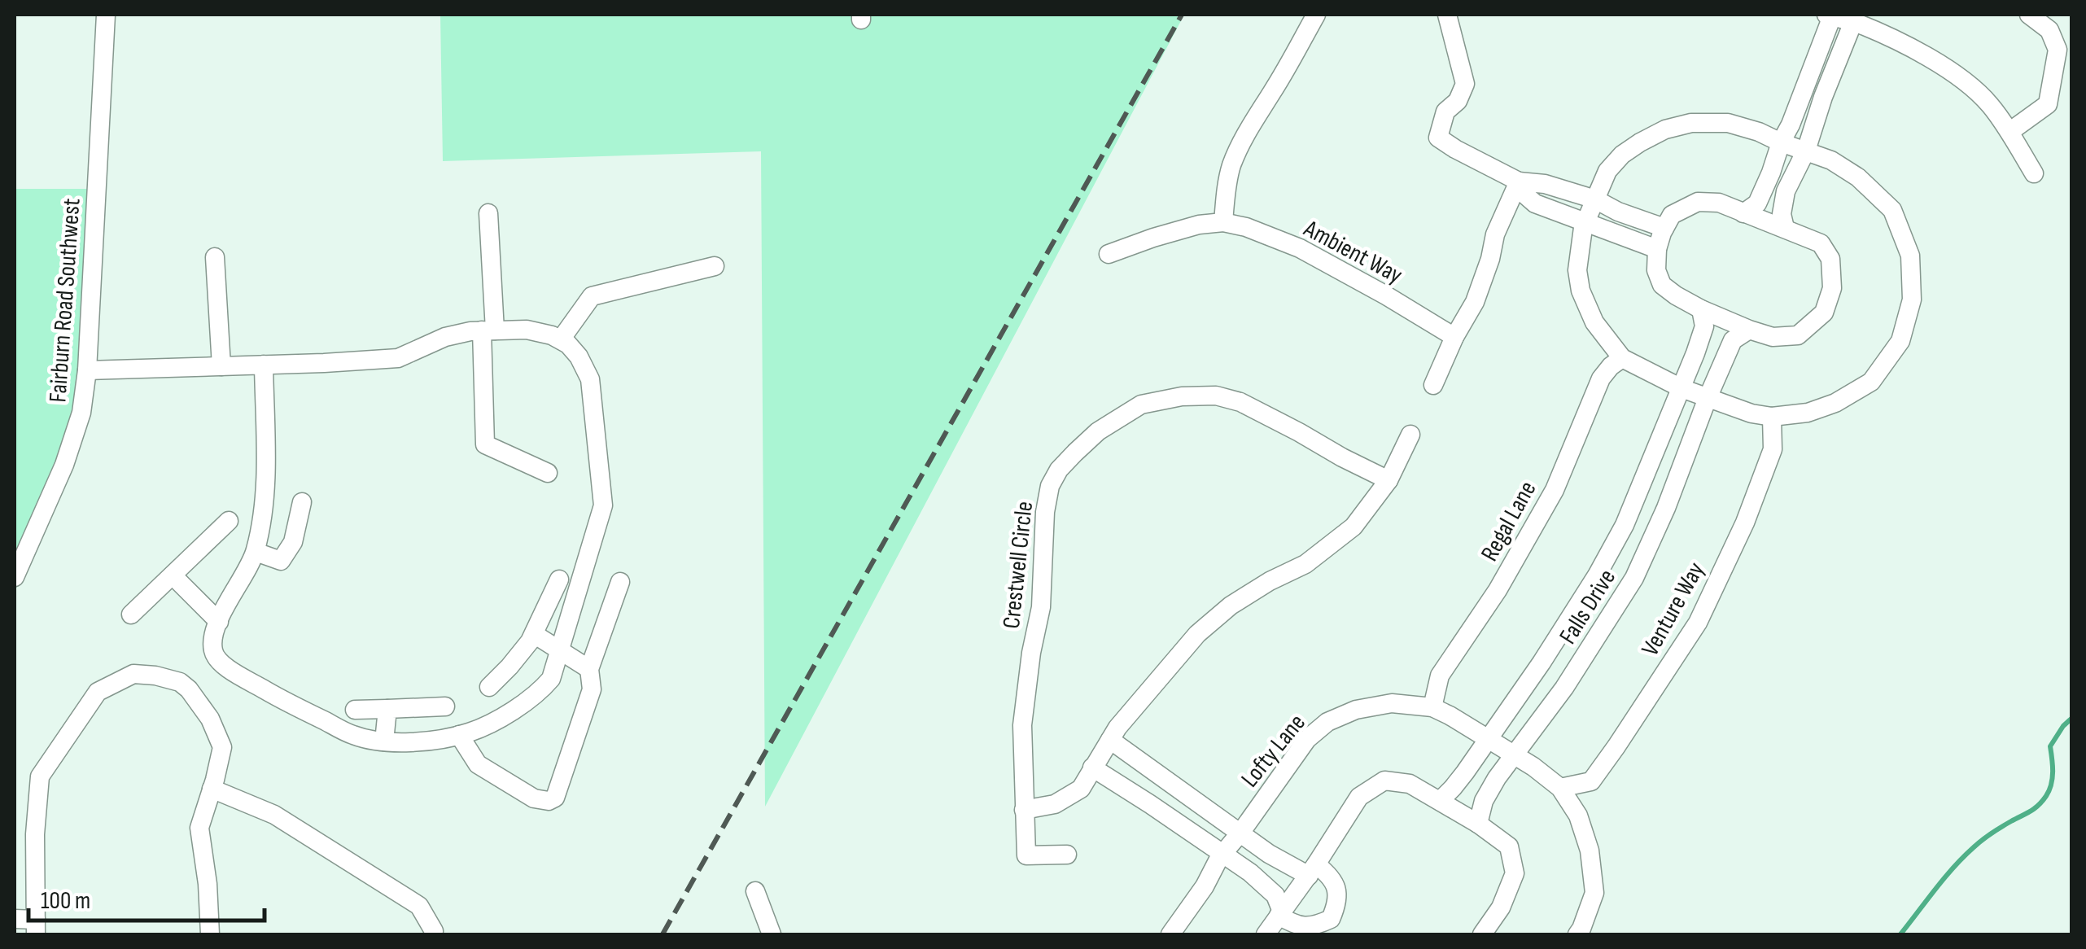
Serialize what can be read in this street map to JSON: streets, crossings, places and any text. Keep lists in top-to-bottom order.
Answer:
{
  "streets": {
    "street": [
      "Ambient Way",
      "Fairburn Road Southwest",
      "Regal Lane",
      "Crestwell Circle",
      "Falls Drive",
      "Venture Way",
      "Lofty Lane"
    ]
  },
  "crossings": [
    ["Regal Lane", "Lofty Lane"],
    ["Falls Drive", "Lofty Lane"],
    ["Venture Way", "Lofty Lane"]
  ],
  "scale_bar": "100 m"
}
